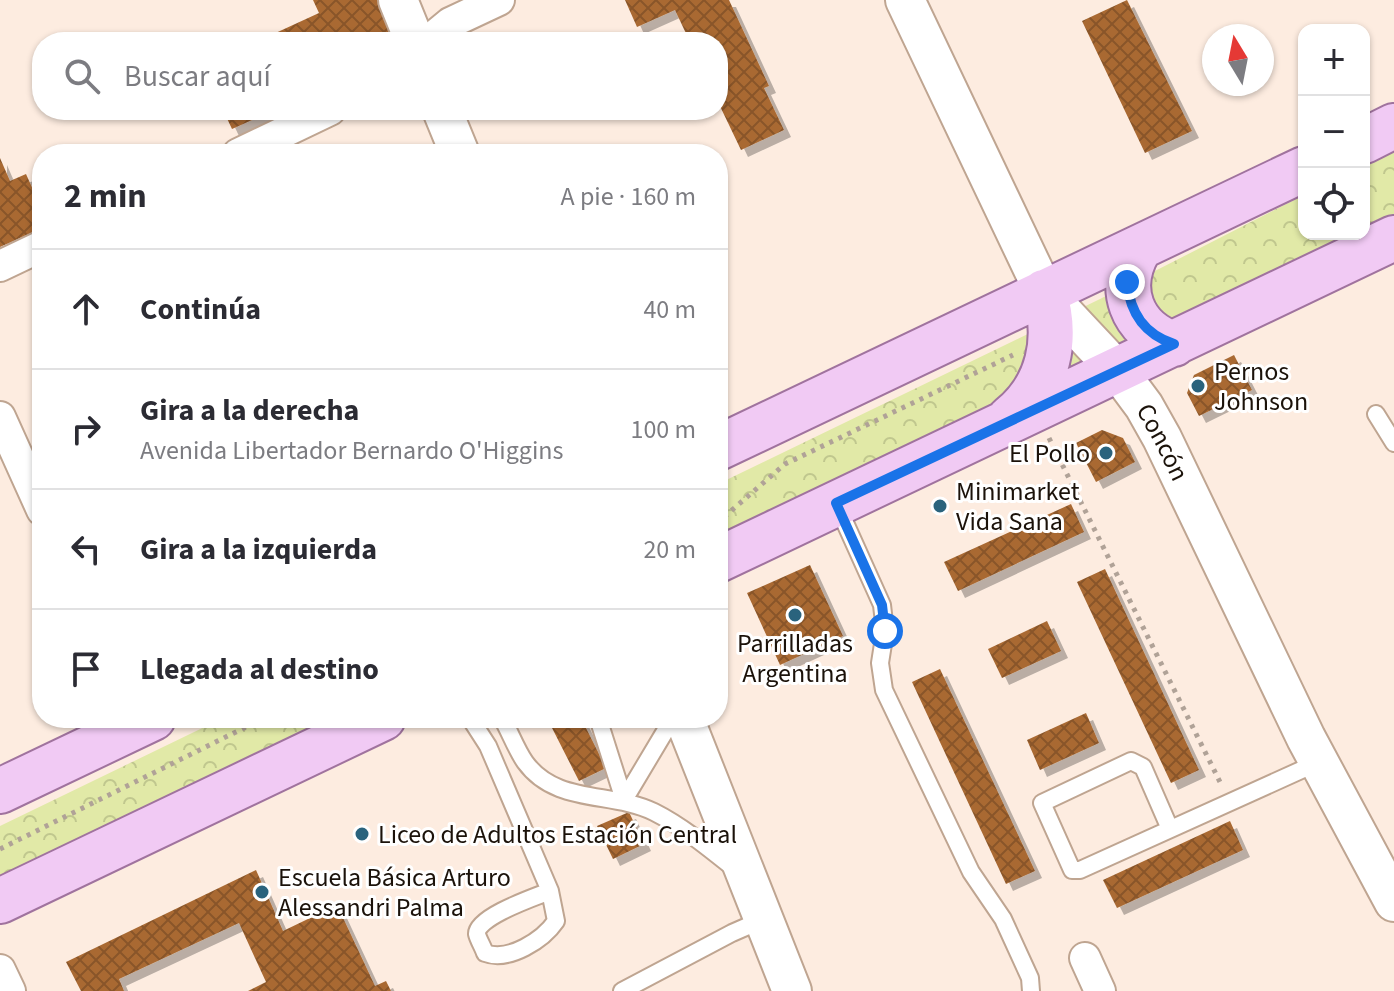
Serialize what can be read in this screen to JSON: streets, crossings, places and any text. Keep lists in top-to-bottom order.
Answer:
{
  "streets": {
    "street": ["Concón"]
  },
  "places": [
    "Pernos Johnson",
    "El Pollo",
    "Minimarket Vida Sana",
    "Parrilladas Argentina",
    "Liceo de Adultos Estación Central",
    "Escuela Básica Arturo Alessandri Palma"
  ],
  "north": "top",
  "page": {
    "map_buttons": ["+", "−"],
    "search": "Buscar aquí",
    "heading": ["2 min", "A pie · 160 m"],
    "list": [
      ["Continúa", "40 m"],
      ["Gira a la derecha", "Avenida Libertador Bernardo O'Higgins", "100 m"],
      ["Gira a la izquierda", "20 m"],
      "Llegada al destino"
    ]
  }
}
